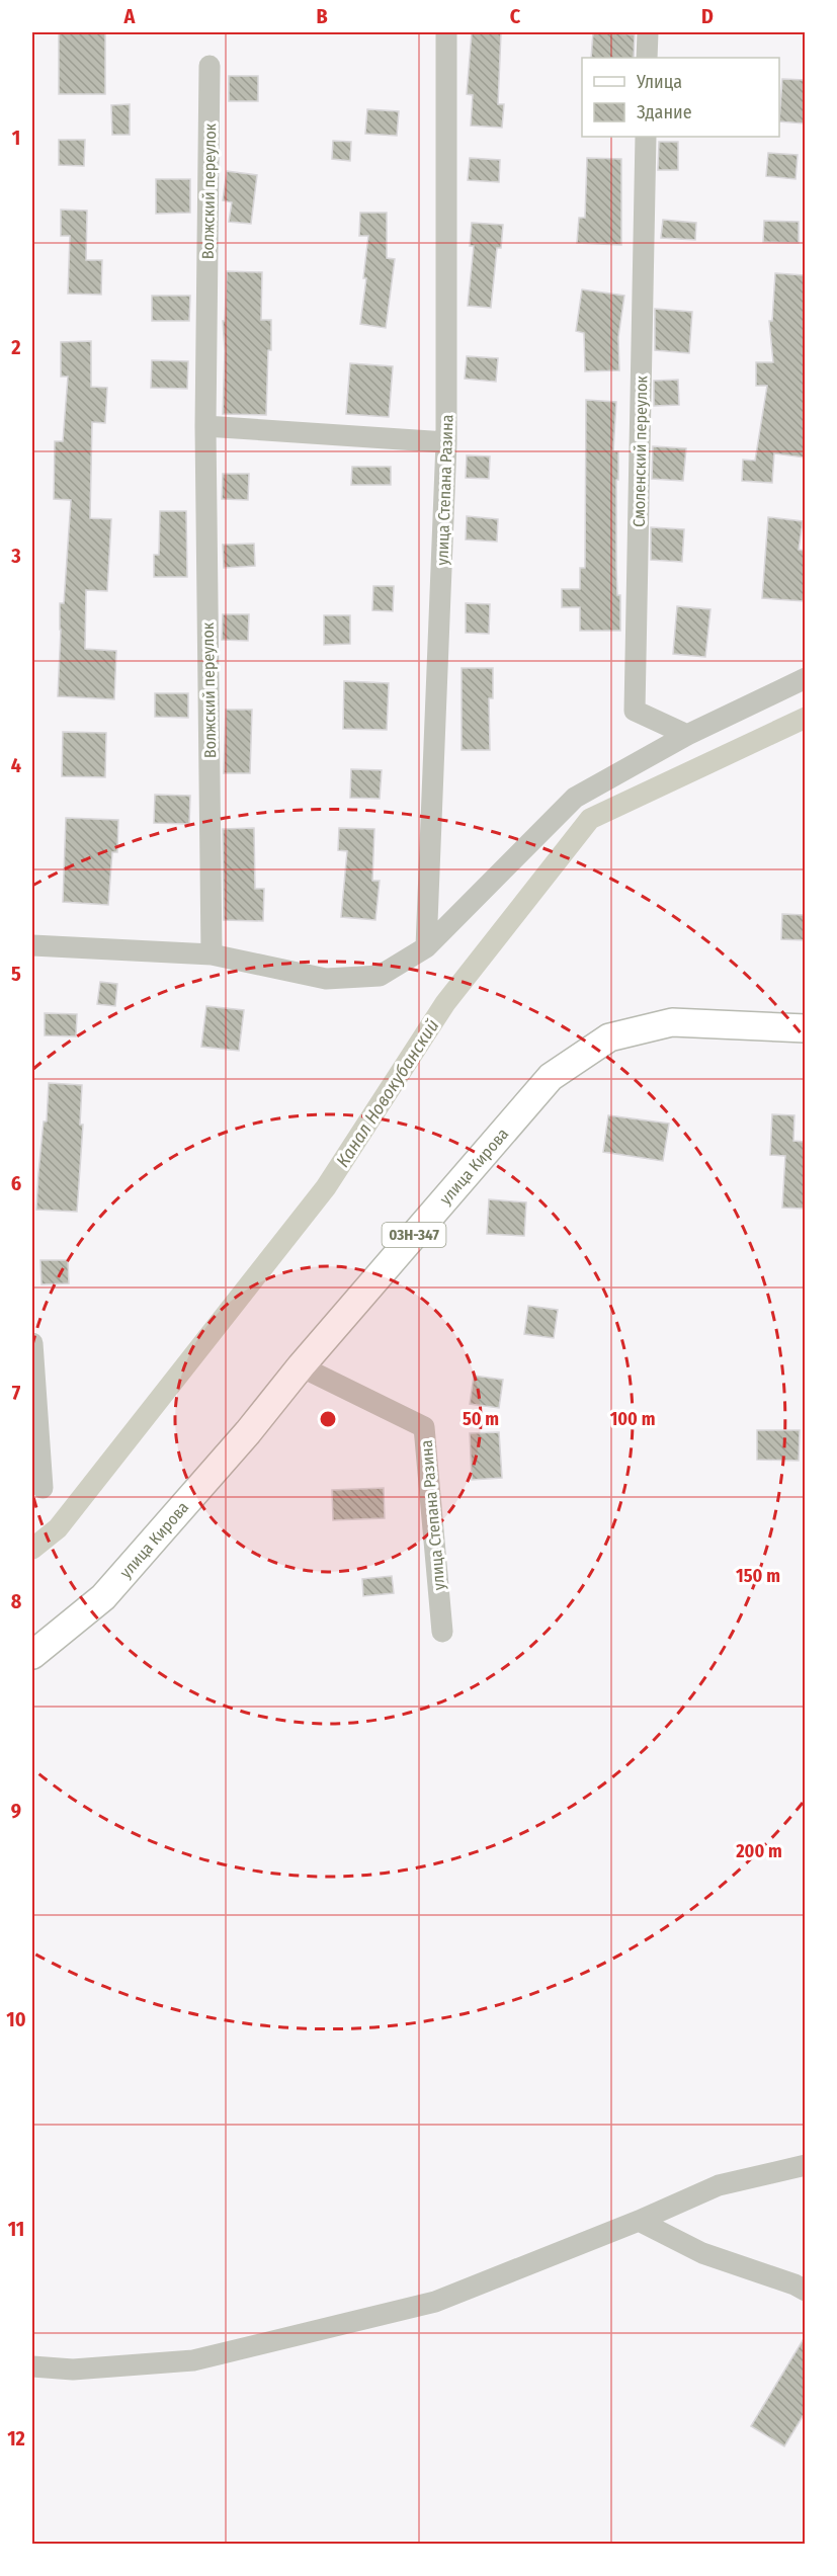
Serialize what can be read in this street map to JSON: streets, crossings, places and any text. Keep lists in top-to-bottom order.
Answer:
{
  "streets": {
    "main road": ["улица Кирова", "03Н-347"],
    "street": ["Волжский переулок", "Смоленский переулок", "улица Степана Разина"]
  },
  "crossings": [
    ["улица Степана Разина", "улица Кирова"]
  ],
  "water": ["Канал Новокубанский"],
  "legend": ["Улица", "Здание"],
  "grid": {
    "columns": [
      "A",
      "B",
      "C",
      "D"
    ],
    "rows": [
      "1",
      "2",
      "3",
      "4",
      "5",
      "6",
      "7",
      "8",
      "9",
      "10",
      "11",
      "12"
    ]
  },
  "rings": [
    "50 m",
    "100 m",
    "150 m",
    "200 m"
  ]
}
